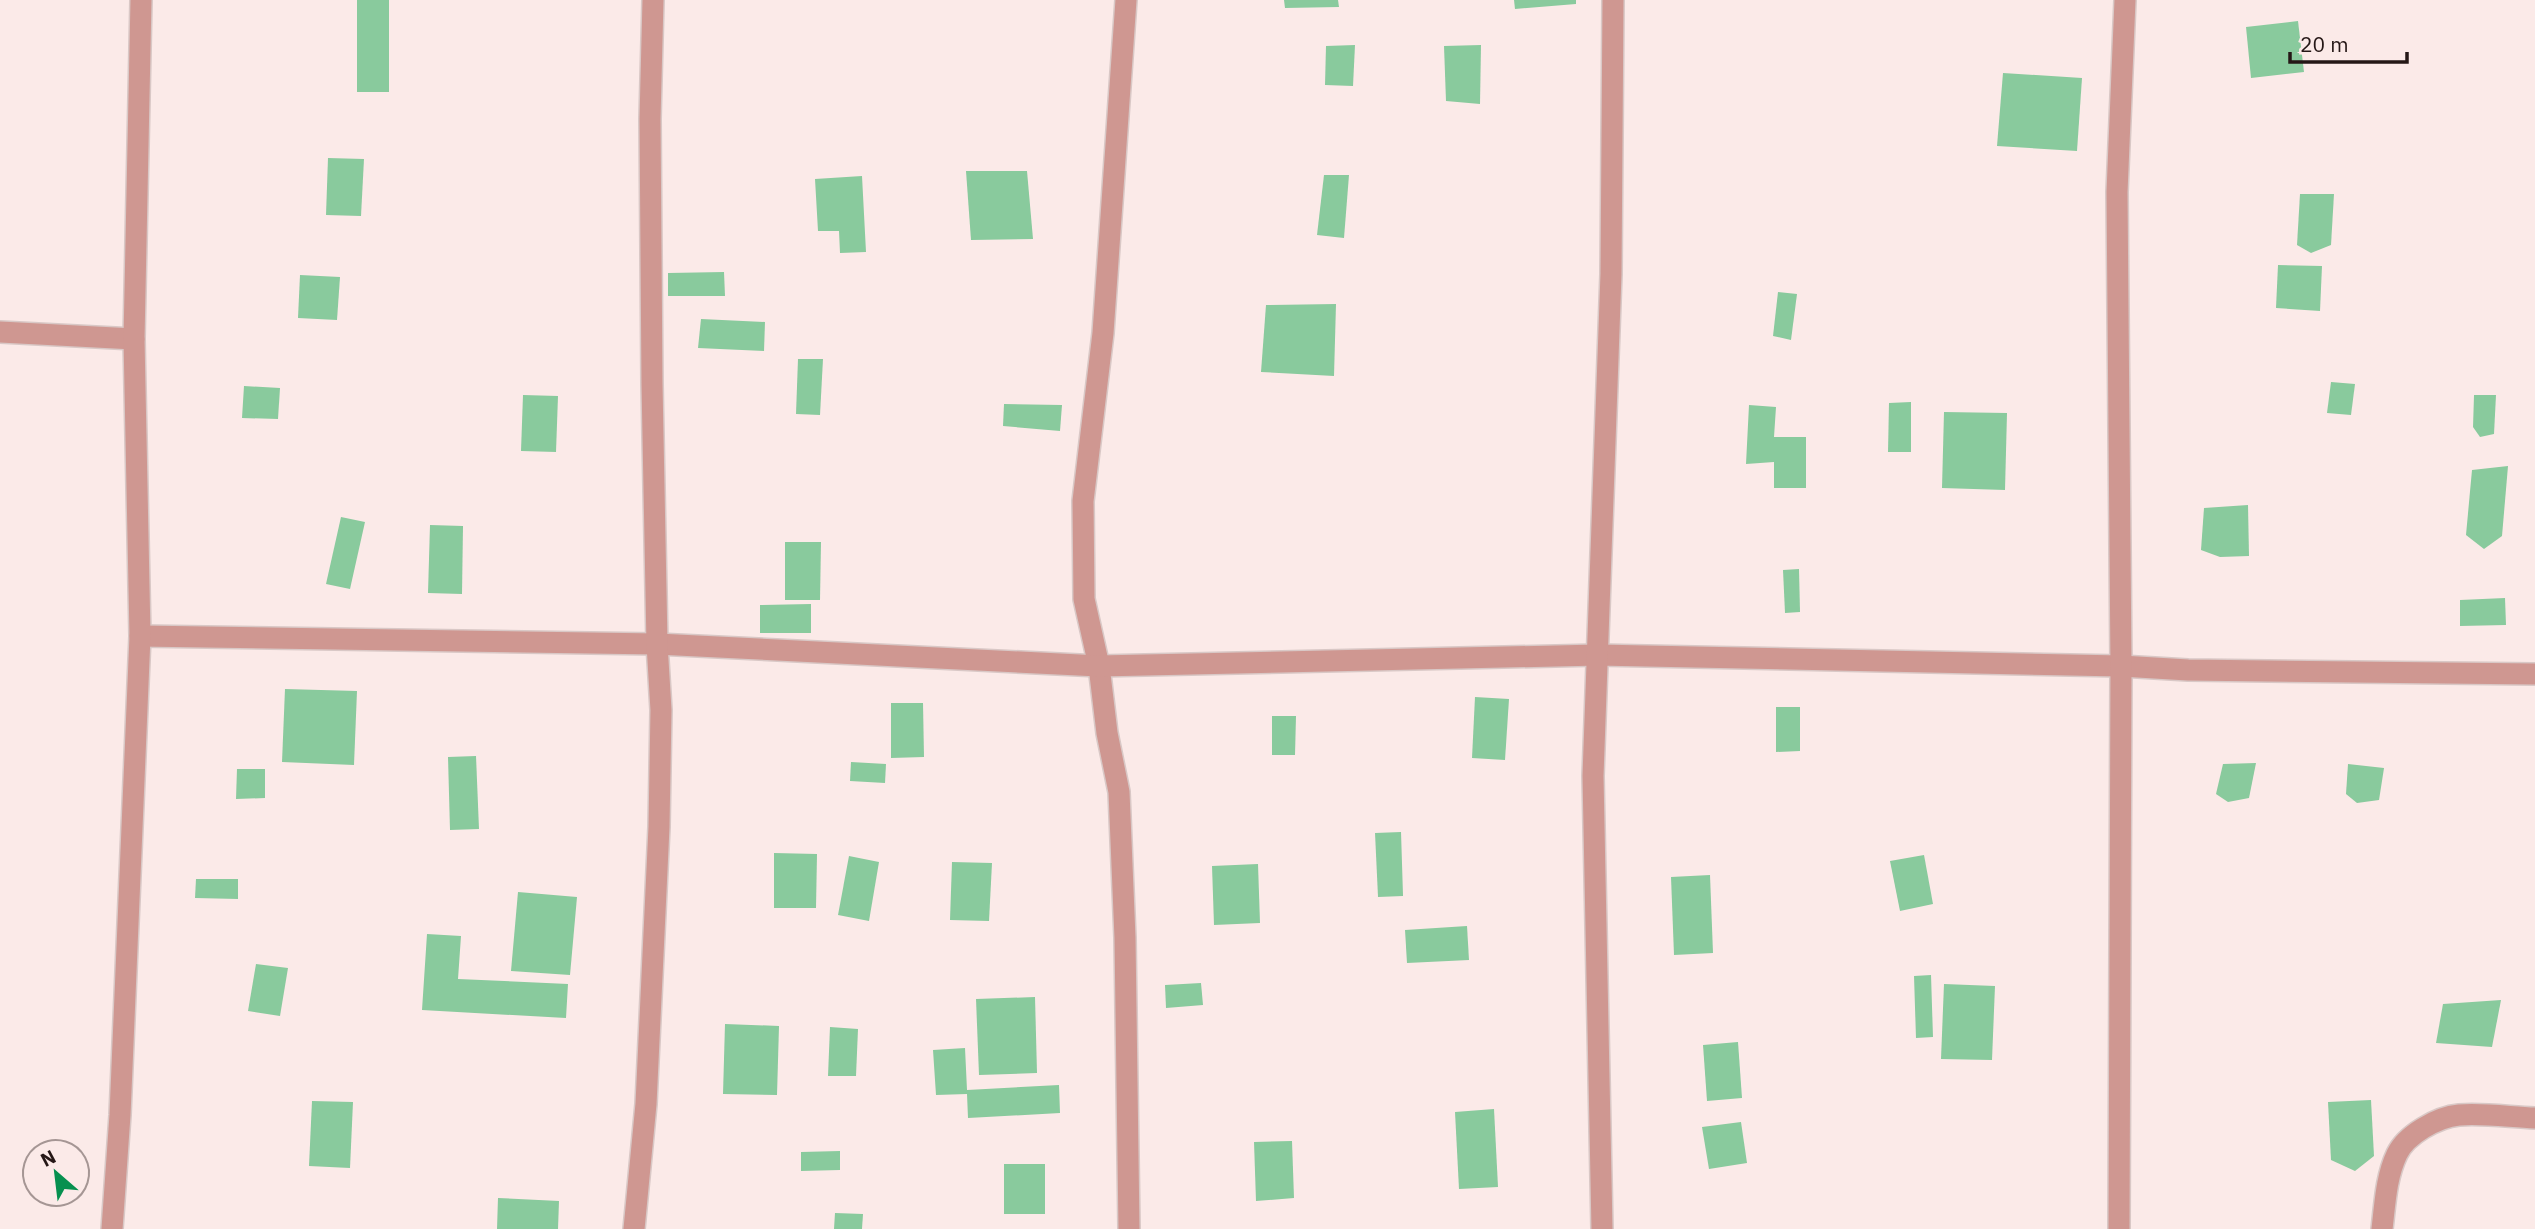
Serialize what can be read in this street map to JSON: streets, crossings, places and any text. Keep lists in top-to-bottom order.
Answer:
{
  "scale_bar": "20 m",
  "north": "top left"
}
